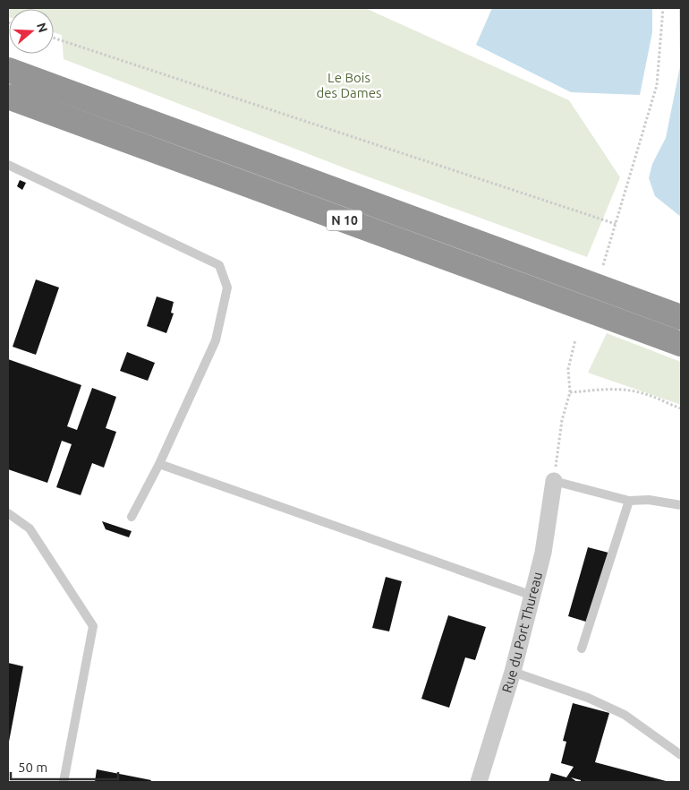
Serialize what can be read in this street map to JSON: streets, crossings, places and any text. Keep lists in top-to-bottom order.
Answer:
{
  "streets": {
    "highway": ["N 10"],
    "street": ["Rue du Port Thureau"]
  },
  "parks": ["Le Bois des Dames"],
  "scale_bar": "50 m",
  "north": "right"
}
